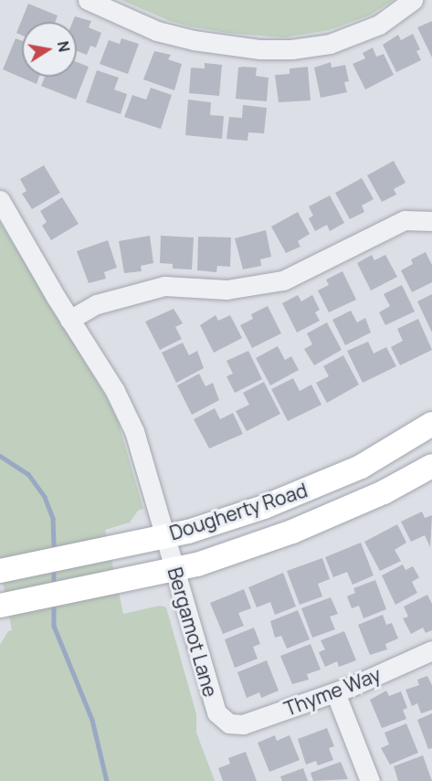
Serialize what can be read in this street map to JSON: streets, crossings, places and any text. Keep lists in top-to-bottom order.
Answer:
{
  "streets": {
    "main road": ["Dougherty Road"],
    "street": ["Bergamot Lane", "Thyme Way"]
  },
  "crossings": [
    ["Dougherty Road", "Bergamot Lane"],
    ["Bergamot Lane", "Thyme Way"]
  ],
  "north": "right"
}
